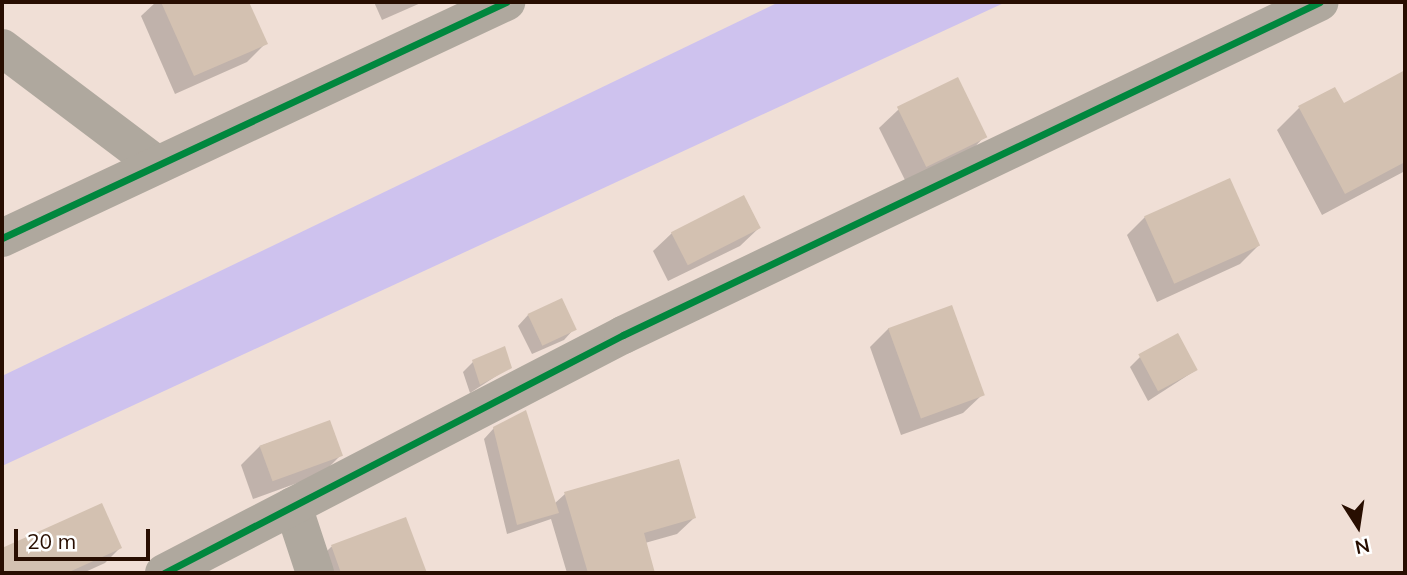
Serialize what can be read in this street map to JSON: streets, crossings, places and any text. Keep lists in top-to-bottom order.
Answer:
{
  "scale_bar": "20 m",
  "north": "bottom"
}
